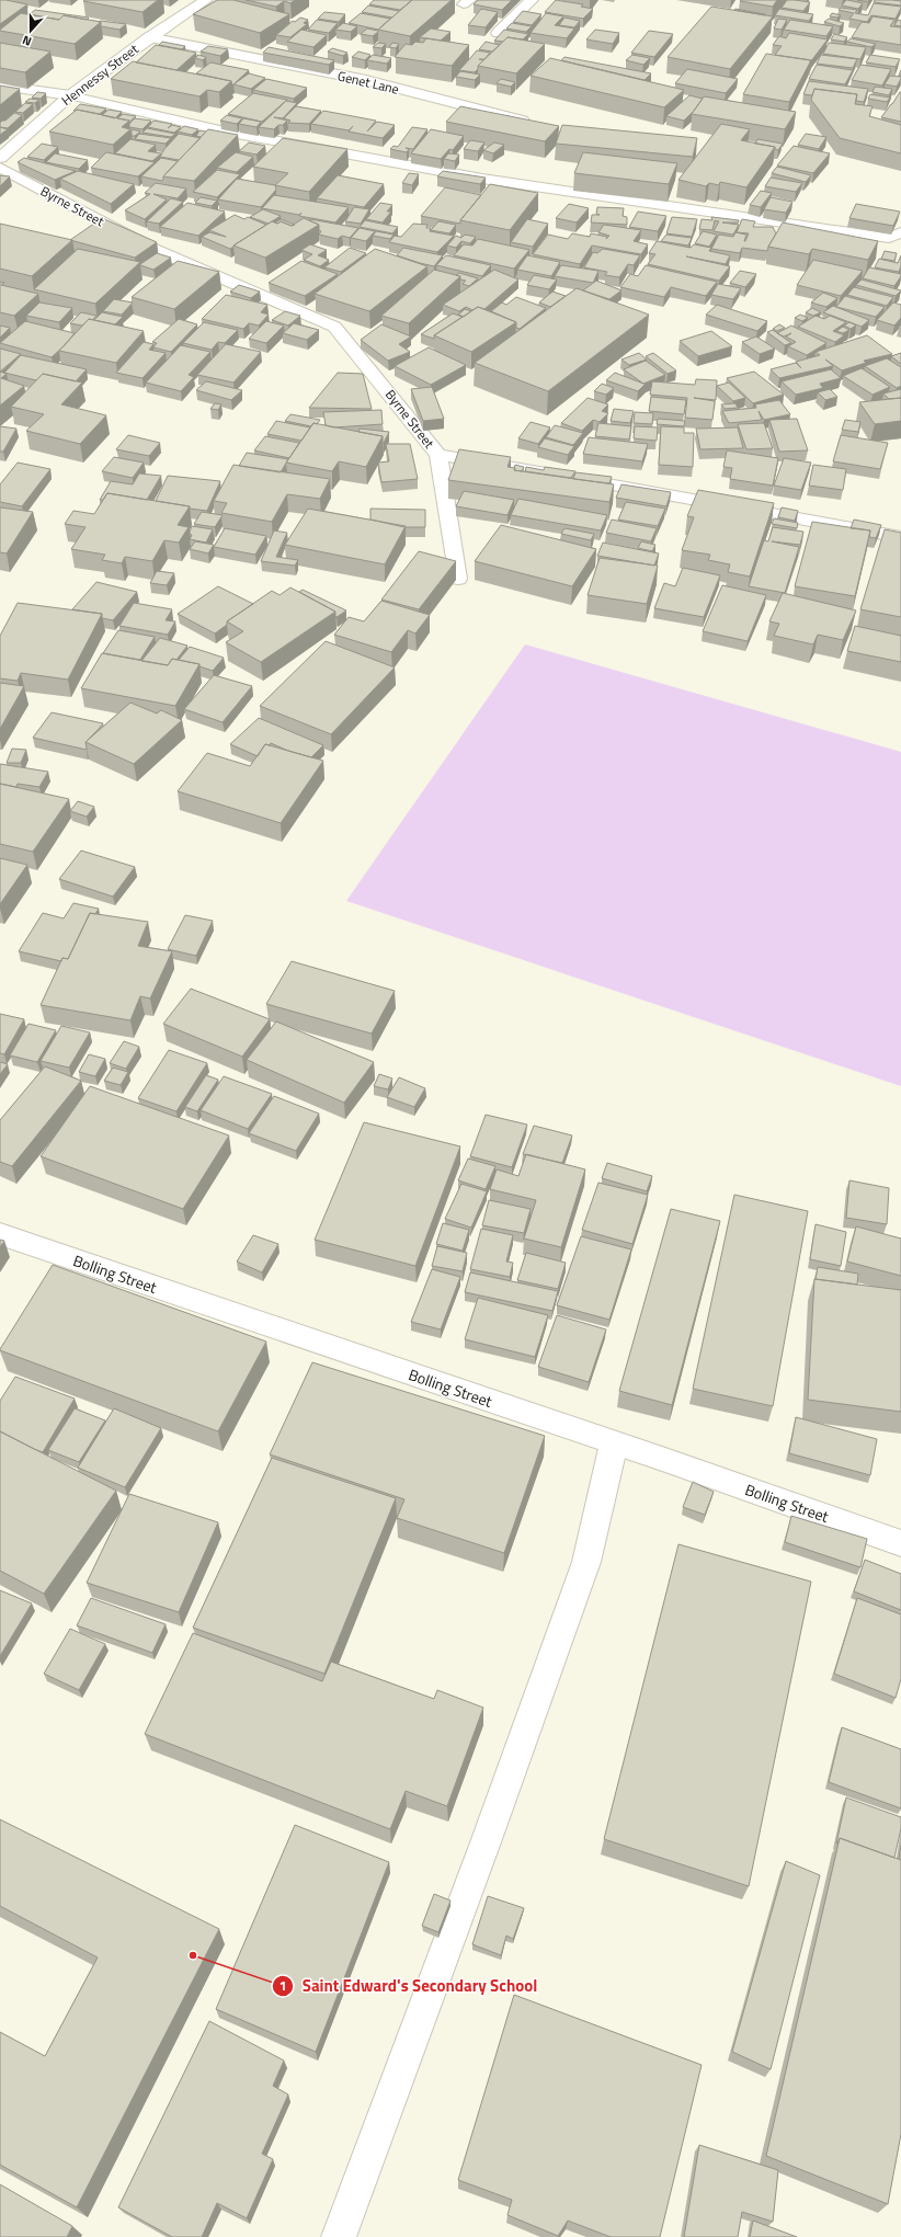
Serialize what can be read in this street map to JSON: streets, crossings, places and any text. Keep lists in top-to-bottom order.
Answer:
{
  "streets": {
    "street": [
      "Hennessy Street",
      "Genet Lane",
      "Byrne Street",
      "Bolling Street"
    ]
  },
  "crossings": [
    ["Hennessy Street", "Genet Lane"]
  ],
  "places": ["Saint Edward's Secondary School"],
  "north": "bottom"
}
